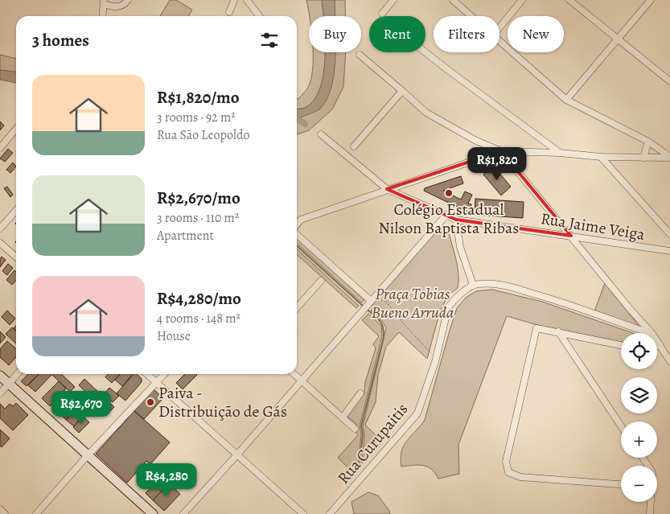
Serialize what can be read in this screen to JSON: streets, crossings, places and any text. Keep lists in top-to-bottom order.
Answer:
{
  "streets": {
    "street": ["Rua Jaime Veiga", "Rua Curupaitis"]
  },
  "parks": ["Praça Tobias Bueno Arruda"],
  "places": ["Colégio Estadual Nilson Baptista Ribas", "Paiva - Distribuição de Gás"],
  "page": {
    "chip": [
      "Buy",
      "Rent",
      "Filters",
      "New"
    ],
    "heading": "3 homes",
    "list": [
      {
        "name": "R$1,820/mo",
        "note": "3 rooms · 92 m² · Rua São Leopoldo"
      },
      {
        "name": "R$2,670/mo",
        "note": "3 rooms · 110 m² · Apartment"
      },
      {
        "name": "R$4,280/mo",
        "note": "4 rooms · 148 m² · House"
      }
    ],
    "price": ["R$1,820", "R$2,670", "R$4,280"],
    "map_buttons": ["+", "−"]
  }
}
